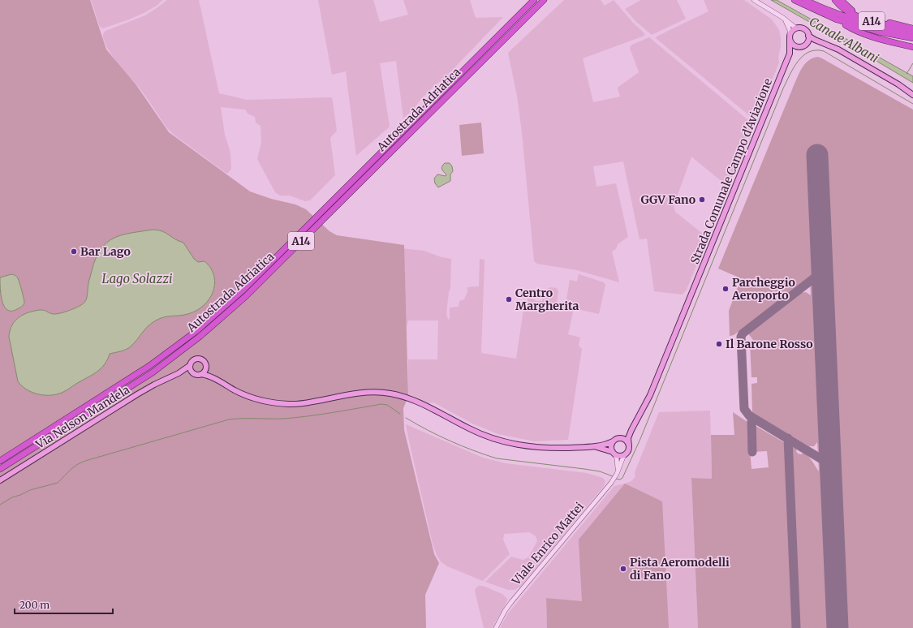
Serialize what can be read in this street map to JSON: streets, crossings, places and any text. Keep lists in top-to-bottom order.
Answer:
{
  "streets": {
    "highway": ["A14", "Autostrada Adriatica"],
    "main road": ["Strada Comunale Campo d'Aviazione", "Via Nelson Mandela"],
    "street": ["Viale Enrico Mattei"]
  },
  "water": ["Canale Albani", "Lago Solazzi"],
  "places": [
    "GGV Fano",
    "Bar Lago",
    "Parcheggio Aeroporto",
    "Centro Margherita",
    "Il Barone Rosso",
    "Pista Aeromodelli di Fano"
  ],
  "scale_bar": "200 m"
}
